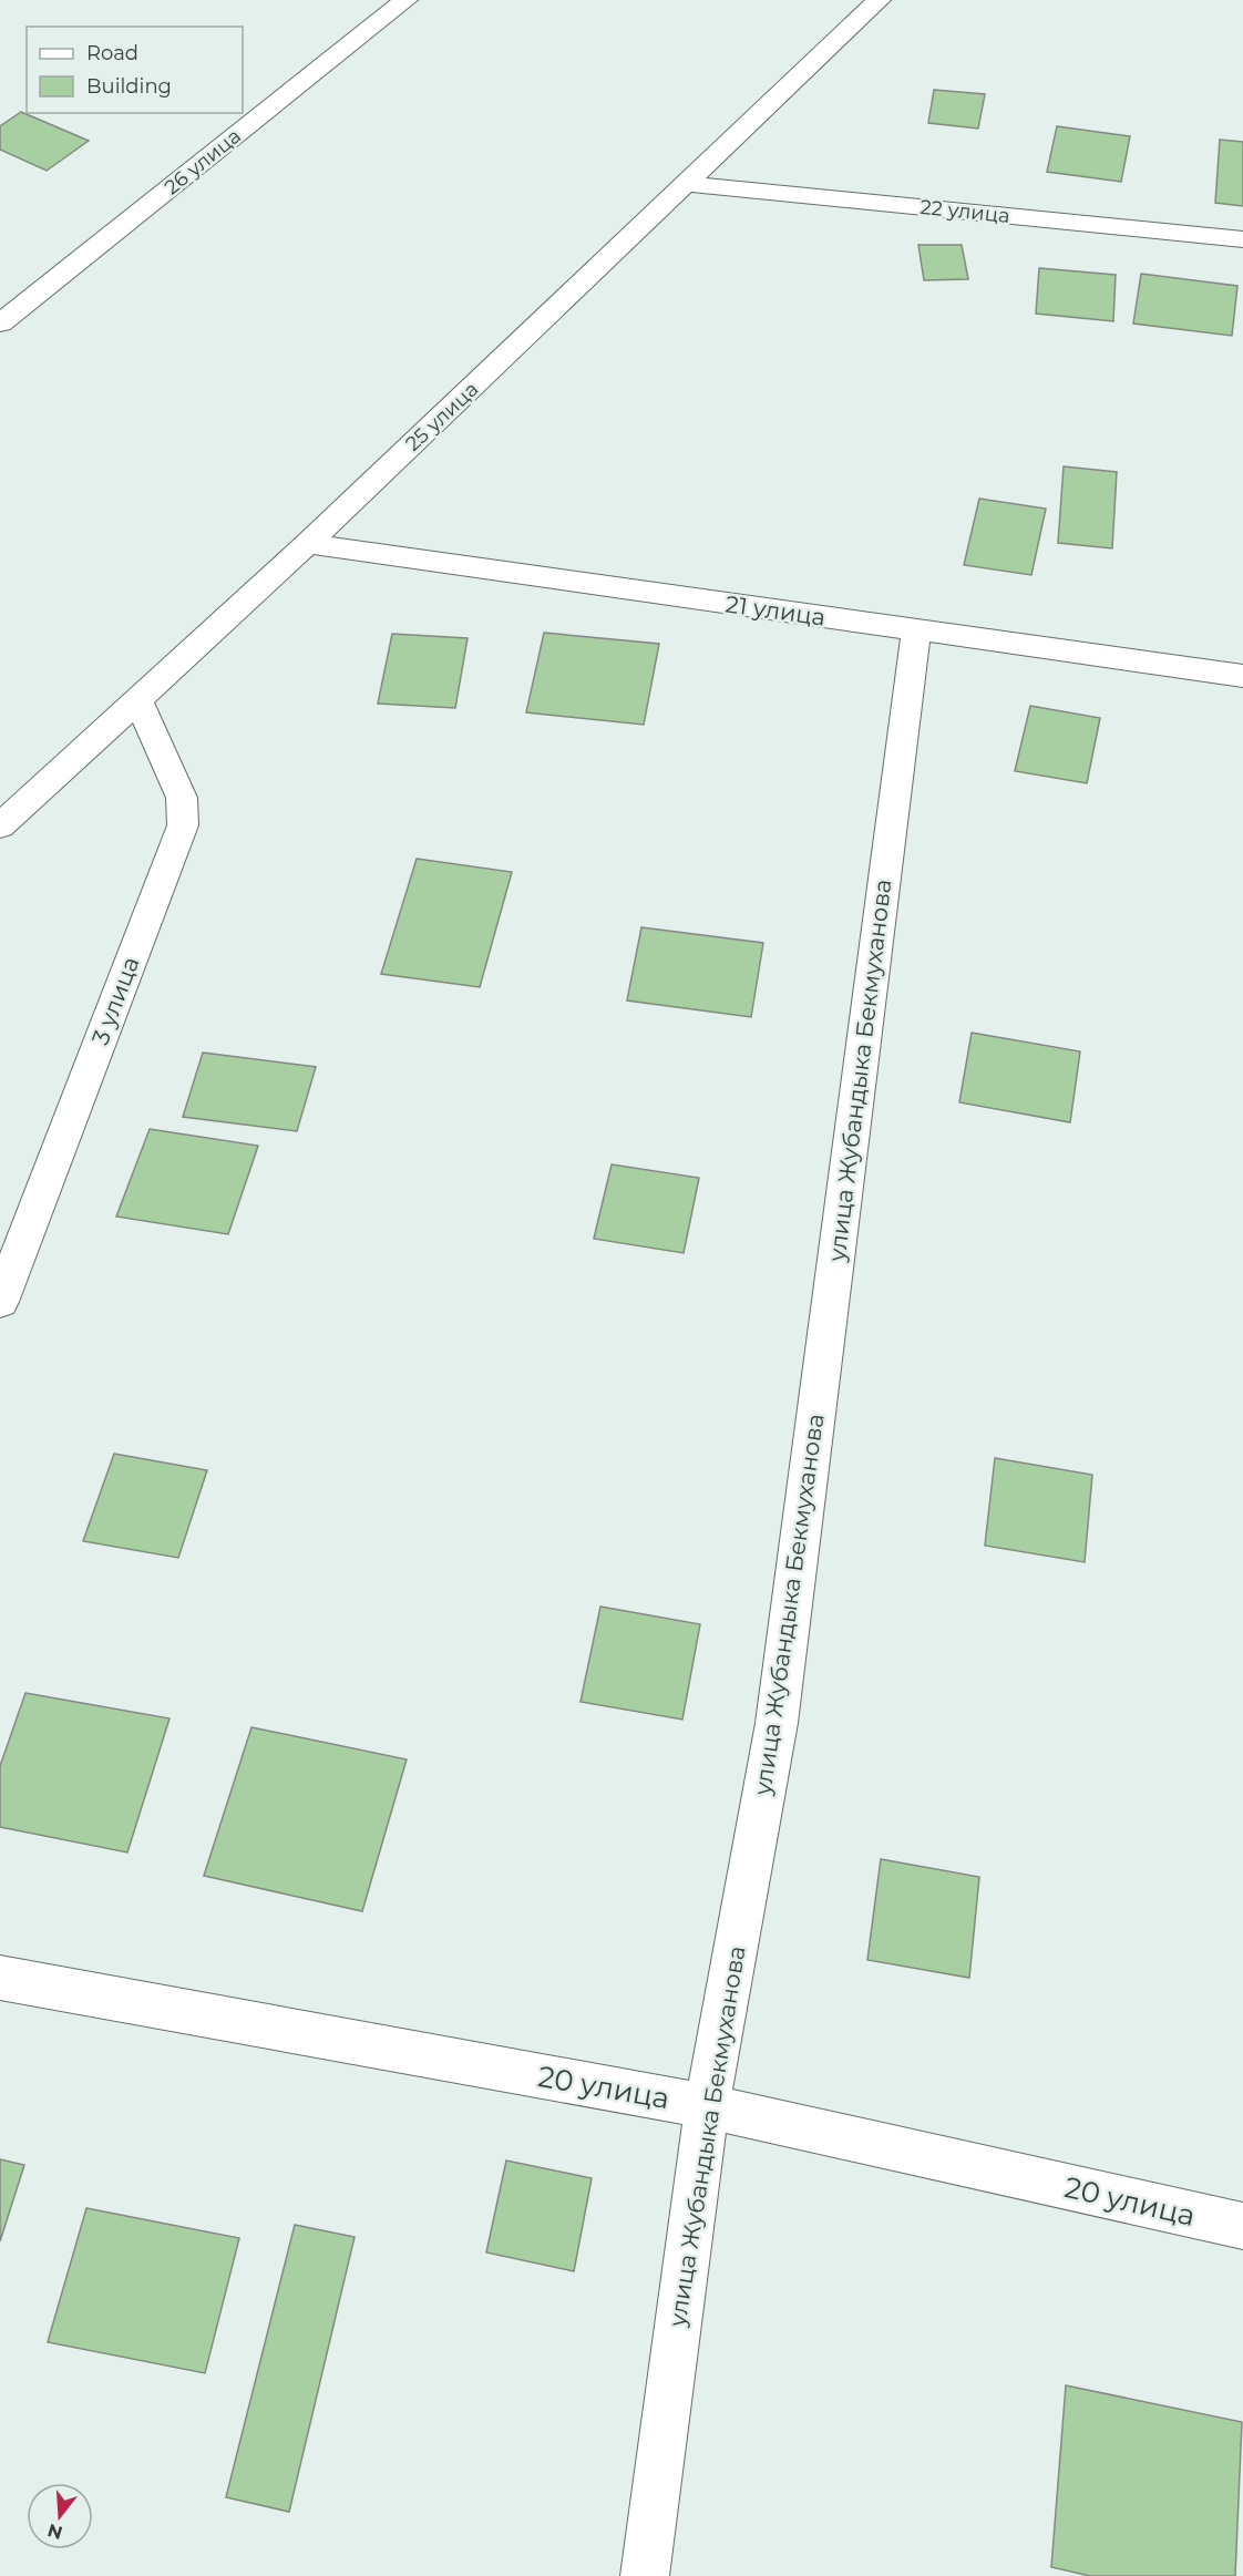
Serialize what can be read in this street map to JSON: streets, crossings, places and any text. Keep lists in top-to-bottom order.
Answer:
{
  "streets": {
    "street": [
      "26 улица",
      "22 улица",
      "25 улица",
      "21 улица",
      "3 улица",
      "улица Жубандыка Бекмуханова",
      "20 улица"
    ]
  },
  "crossings": [
    ["22 улица", "25 улица"],
    ["25 улица", "21 улица"],
    ["25 улица", "3 улица"],
    ["21 улица", "улица Жубандыка Бекмуханова"],
    ["улица Жубандыка Бекмуханова", "20 улица"]
  ],
  "legend": ["Road", "Building"],
  "north": "bottom"
}
